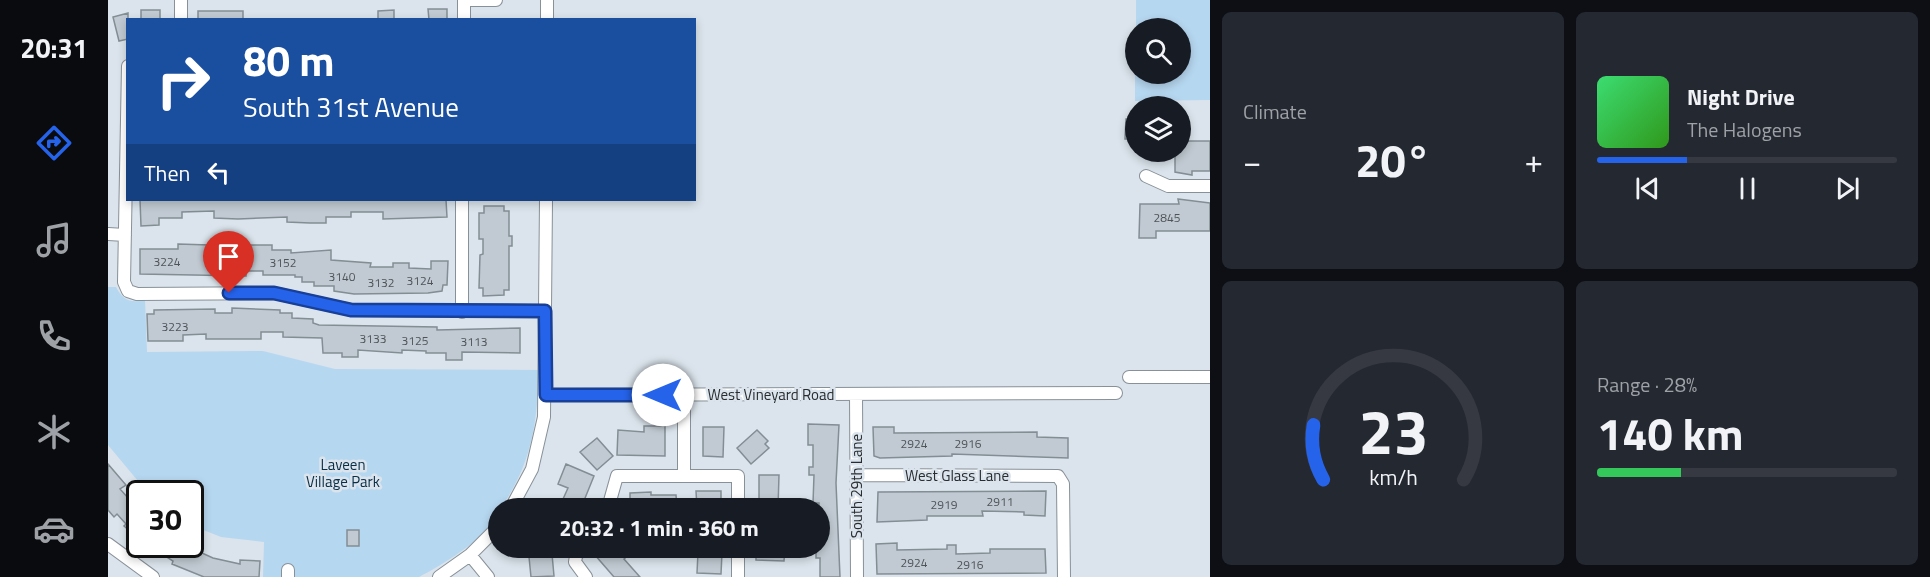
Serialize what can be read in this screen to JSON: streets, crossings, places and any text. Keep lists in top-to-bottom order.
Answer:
{
  "streets": {
    "street": ["West Vineyard Road", "West Glass Lane", "South 29th Lane"]
  },
  "crossings": [
    ["West Vineyard Road", "South 29th Lane"],
    ["West Glass Lane", "South 29th Lane"]
  ],
  "parks": ["Laveen Village Park"],
  "house_numbers": [
    "2845",
    "3224",
    "3152",
    "3140",
    "3124",
    "3132",
    "3223",
    "3133",
    "3125",
    "3113",
    "2924",
    "2916",
    "2911",
    "2919",
    "2924",
    "2916"
  ],
  "page": {
    "tabs": "20:31",
    "tile": [
      "Climate",
      ["Range · 28%", "140 km"]
    ],
    "turn": ["80 m", "South 31st Avenue"],
    "song": ["Night Drive", "The Halogens"],
    "heat": ["−", "20°", "+"],
    "then": "Then",
    "limit": "30",
    "trip": "20:32 · 1 min · 360 m",
    "gauge": ["23", "km/h"]
  }
}
